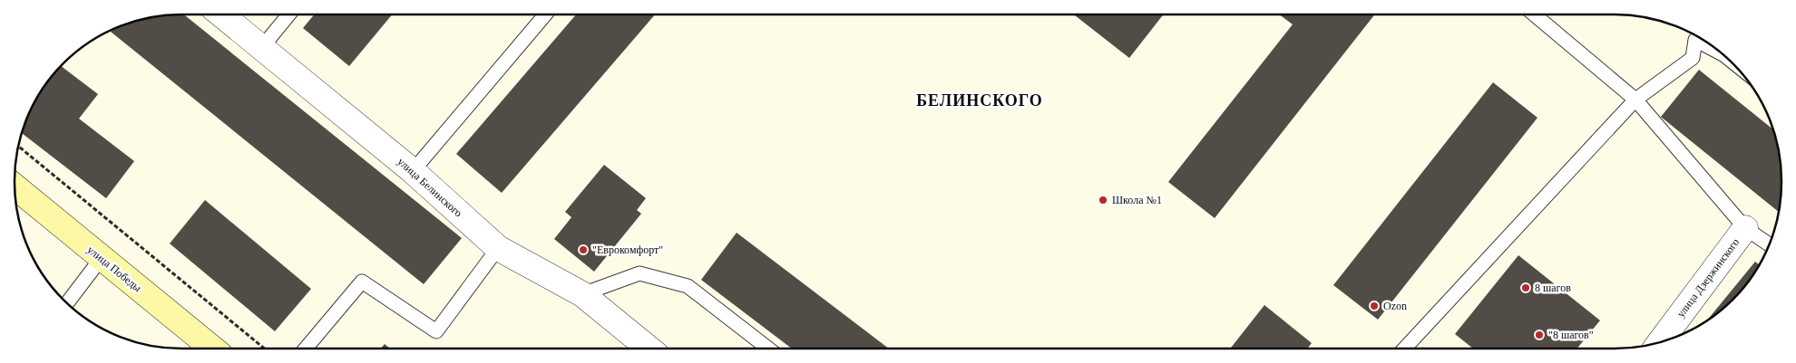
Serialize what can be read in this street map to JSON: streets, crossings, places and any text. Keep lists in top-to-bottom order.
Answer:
{
  "streets": {
    "street": ["улица Белинского", "улица Победы", "улица Дзержинского"]
  },
  "districts": ["БЕЛИНСКОГО"],
  "places": [
    "Школа №1",
    "\"Еврокомфорт\"",
    "8 шагов",
    "Ozon",
    "\"8 шагов\""
  ]
}
